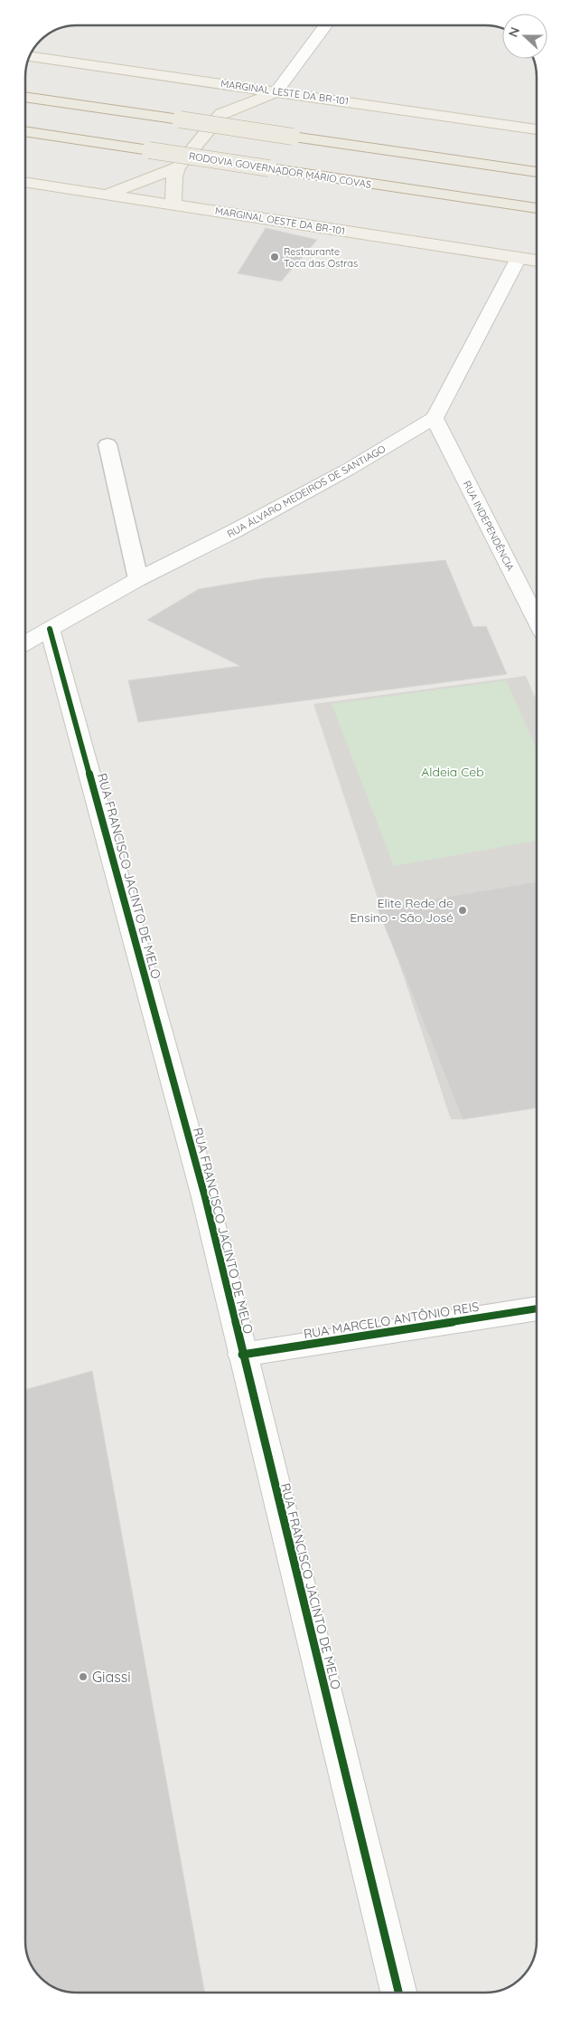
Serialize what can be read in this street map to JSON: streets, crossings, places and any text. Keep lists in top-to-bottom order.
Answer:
{
  "streets": {
    "highway": ["RODOVIA GOVERNADOR MÁRIO COVAS"],
    "main road": [
      "MARGINAL LESTE DA BR-101",
      "MARGINAL OESTE DA BR-101",
      "RUA ÁLVARO MEDEIROS DE SANTIAGO",
      "RUA INDEPENDÊNCIA",
      "RUA FRANCISCO JACINTO DE MELO",
      "RUA MARCELO ANTÔNIO REIS"
    ]
  },
  "crossings": [
    ["RUA ÁLVARO MEDEIROS DE SANTIAGO", "RUA INDEPENDÊNCIA"],
    ["RUA ÁLVARO MEDEIROS DE SANTIAGO", "RUA FRANCISCO JACINTO DE MELO"],
    ["RUA FRANCISCO JACINTO DE MELO", "RUA MARCELO ANTÔNIO REIS"]
  ],
  "parks": ["Aldeia Ceb"],
  "places": ["Restaurante Toca das Ostras", "Elite Rede de Ensino - São José", "Giassi"],
  "north": "left"
}
